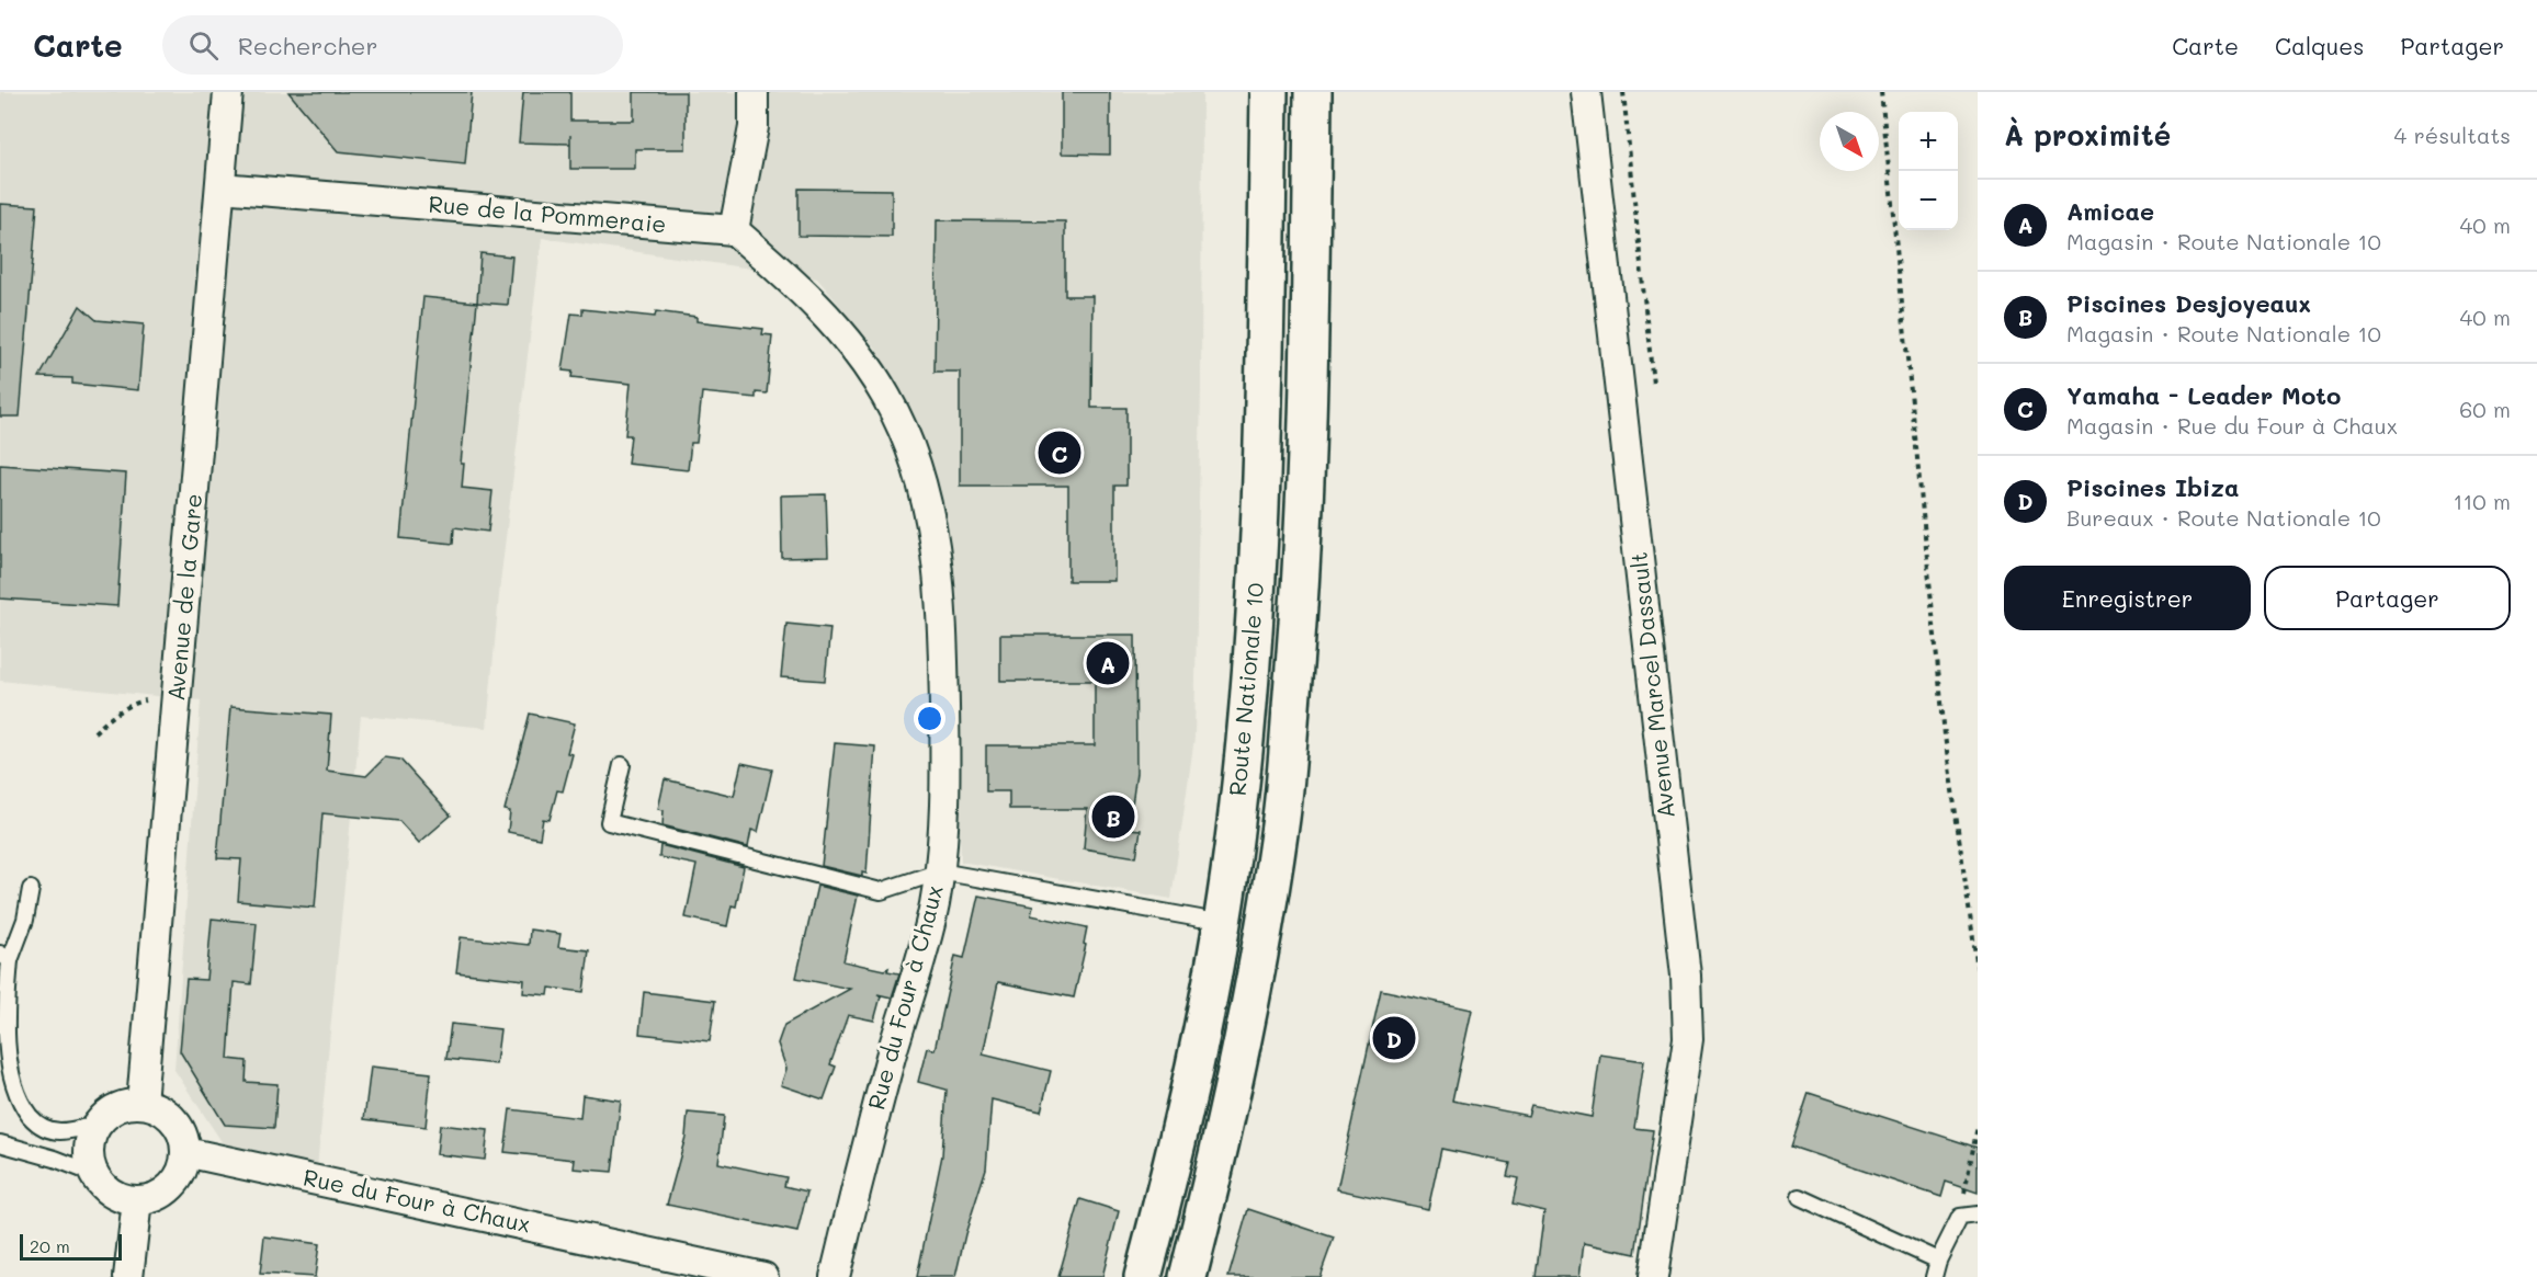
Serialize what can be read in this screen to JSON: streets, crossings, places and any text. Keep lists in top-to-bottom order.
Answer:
{
  "streets": {
    "main road": ["Route Nationale 10"],
    "street": [
      "Rue de la Pommeraie",
      "Avenue de la Gare",
      "Avenue Marcel Dassault",
      "Rue du Four à Chaux"
    ]
  },
  "crossings": [
    ["Rue de la Pommeraie", "Avenue de la Gare"],
    ["Rue de la Pommeraie", "Rue du Four à Chaux"],
    ["Avenue de la Gare", "Rue du Four à Chaux"]
  ],
  "scale_bar": "20 m",
  "north": "bottom right",
  "page": {
    "header": "Carte",
    "search": "Rechercher",
    "nav": ["Carte", "Calques", "Partager"],
    "heading": ["À proximité", "4 résultats"],
    "map_buttons": ["+", "−"],
    "list": [
      {
        "mark": "A",
        "name": "Amicae",
        "note": "Magasin · Route Nationale 10",
        "value": "40 m"
      },
      {
        "mark": "B",
        "name": "Piscines Desjoyeaux",
        "note": "Magasin · Route Nationale 10",
        "value": "40 m"
      },
      {
        "mark": "C",
        "name": "Yamaha - Leader Moto",
        "note": "Magasin · Rue du Four à Chaux",
        "value": "60 m"
      },
      {
        "mark": "D",
        "name": "Piscines Ibiza",
        "note": "Bureaux · Route Nationale 10",
        "value": "110 m"
      }
    ],
    "pins": [
      "C",
      "A",
      "B",
      "D"
    ],
    "buttons": ["Enregistrer", "Partager"],
    "scale": "20 m"
  }
}
